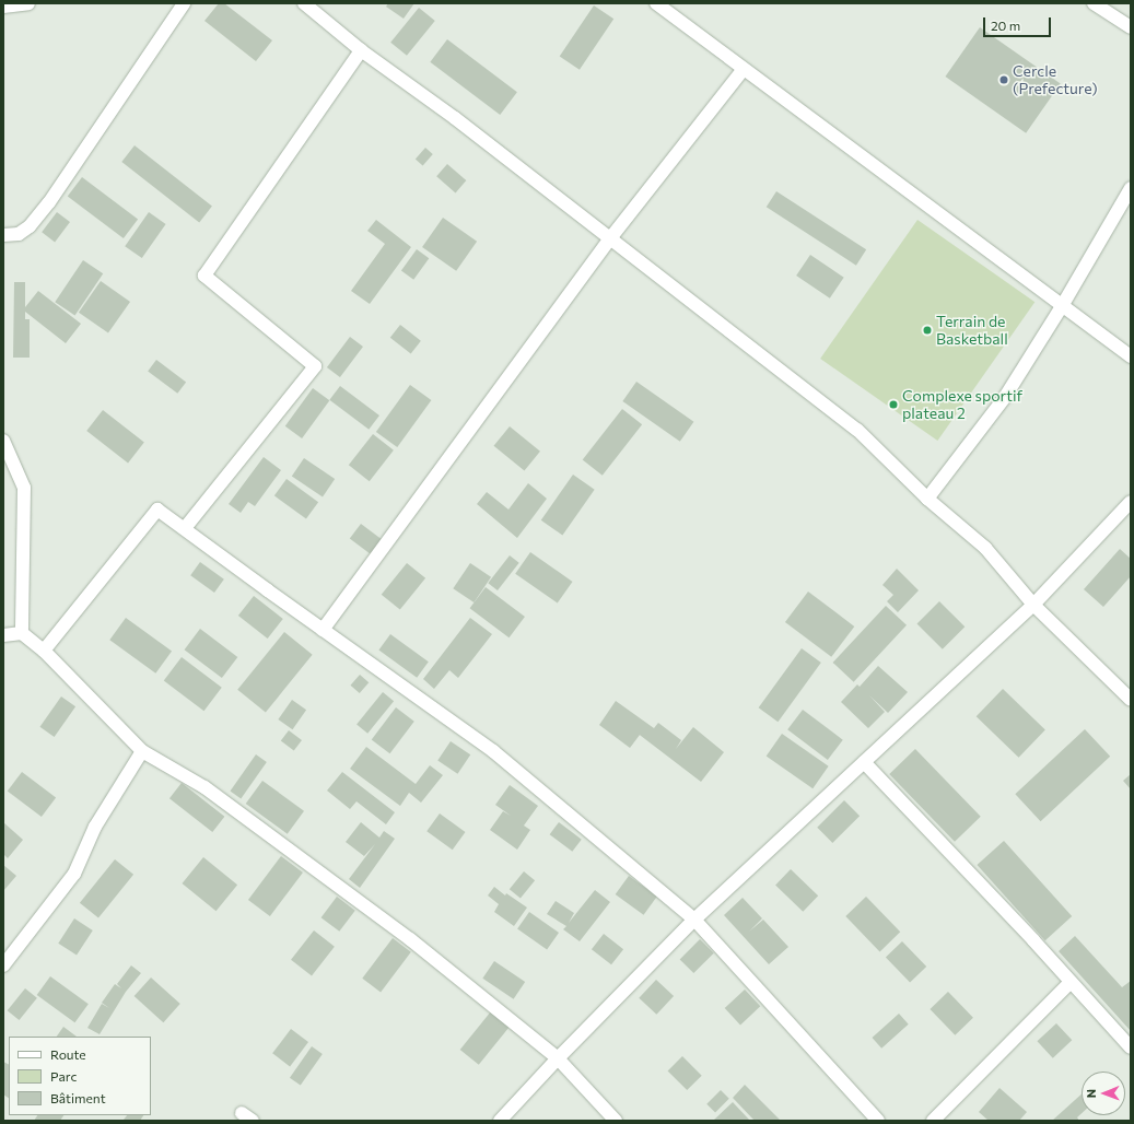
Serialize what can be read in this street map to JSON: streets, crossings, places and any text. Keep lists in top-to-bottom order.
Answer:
{
  "places": ["Cercle (Prefecture)", "Terrain de Basketball", "Complexe sportif plateau 2"],
  "legend": ["Route", "Parc", "Bâtiment"],
  "scale_bar": "20 m",
  "north": "left"
}
